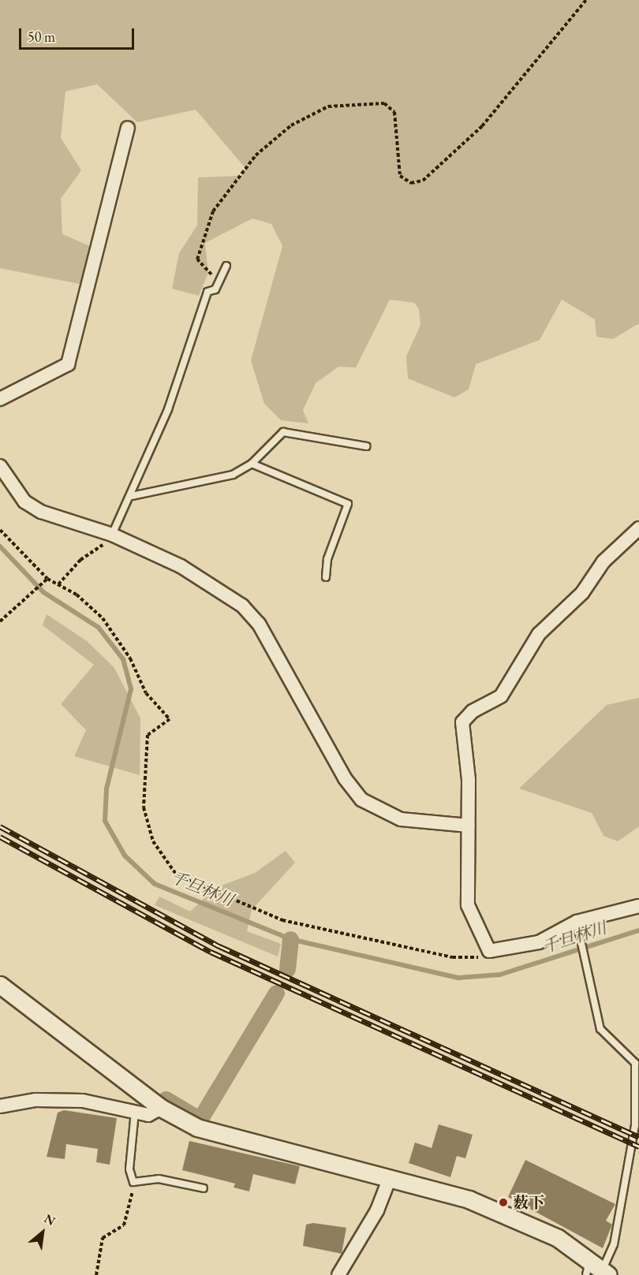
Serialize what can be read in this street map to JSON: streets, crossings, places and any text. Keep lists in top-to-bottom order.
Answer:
{
  "water": ["千旦林川"],
  "places": ["薮下"],
  "scale_bar": "50 m",
  "north": "top right"
}
